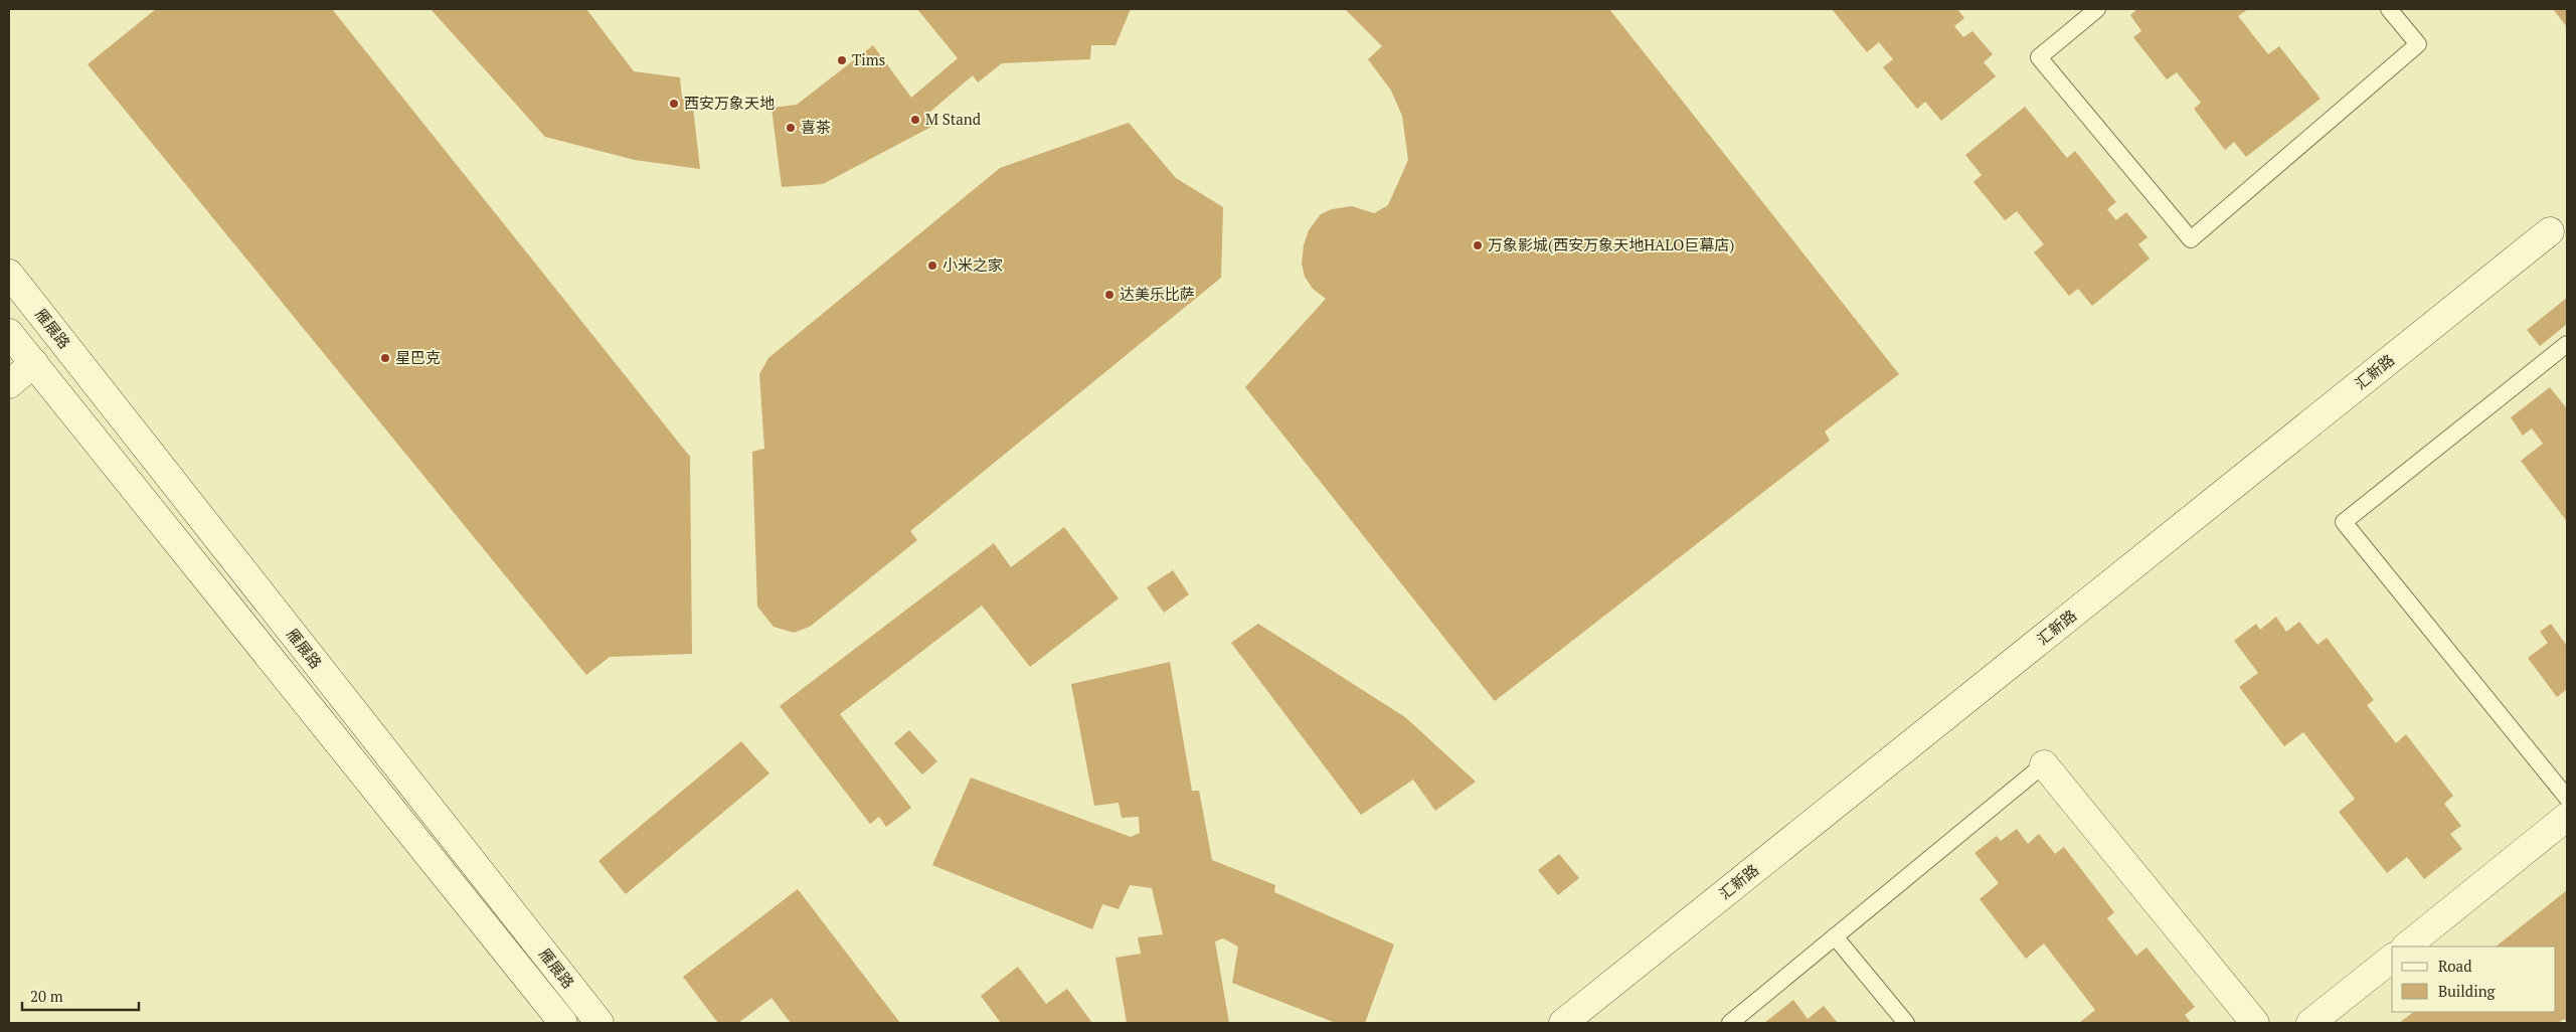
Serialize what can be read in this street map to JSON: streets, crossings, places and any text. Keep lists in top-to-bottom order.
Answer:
{
  "streets": {
    "street": ["雁展路", "汇新路"]
  },
  "places": [
    "Tims",
    "西安万象天地",
    "M Stand",
    "喜茶",
    "万象影城(西安万象天地HALO巨幕店)",
    "小米之家",
    "达美乐比萨",
    "星巴克"
  ],
  "legend": ["Road", "Building"],
  "scale_bar": "20 m"
}
